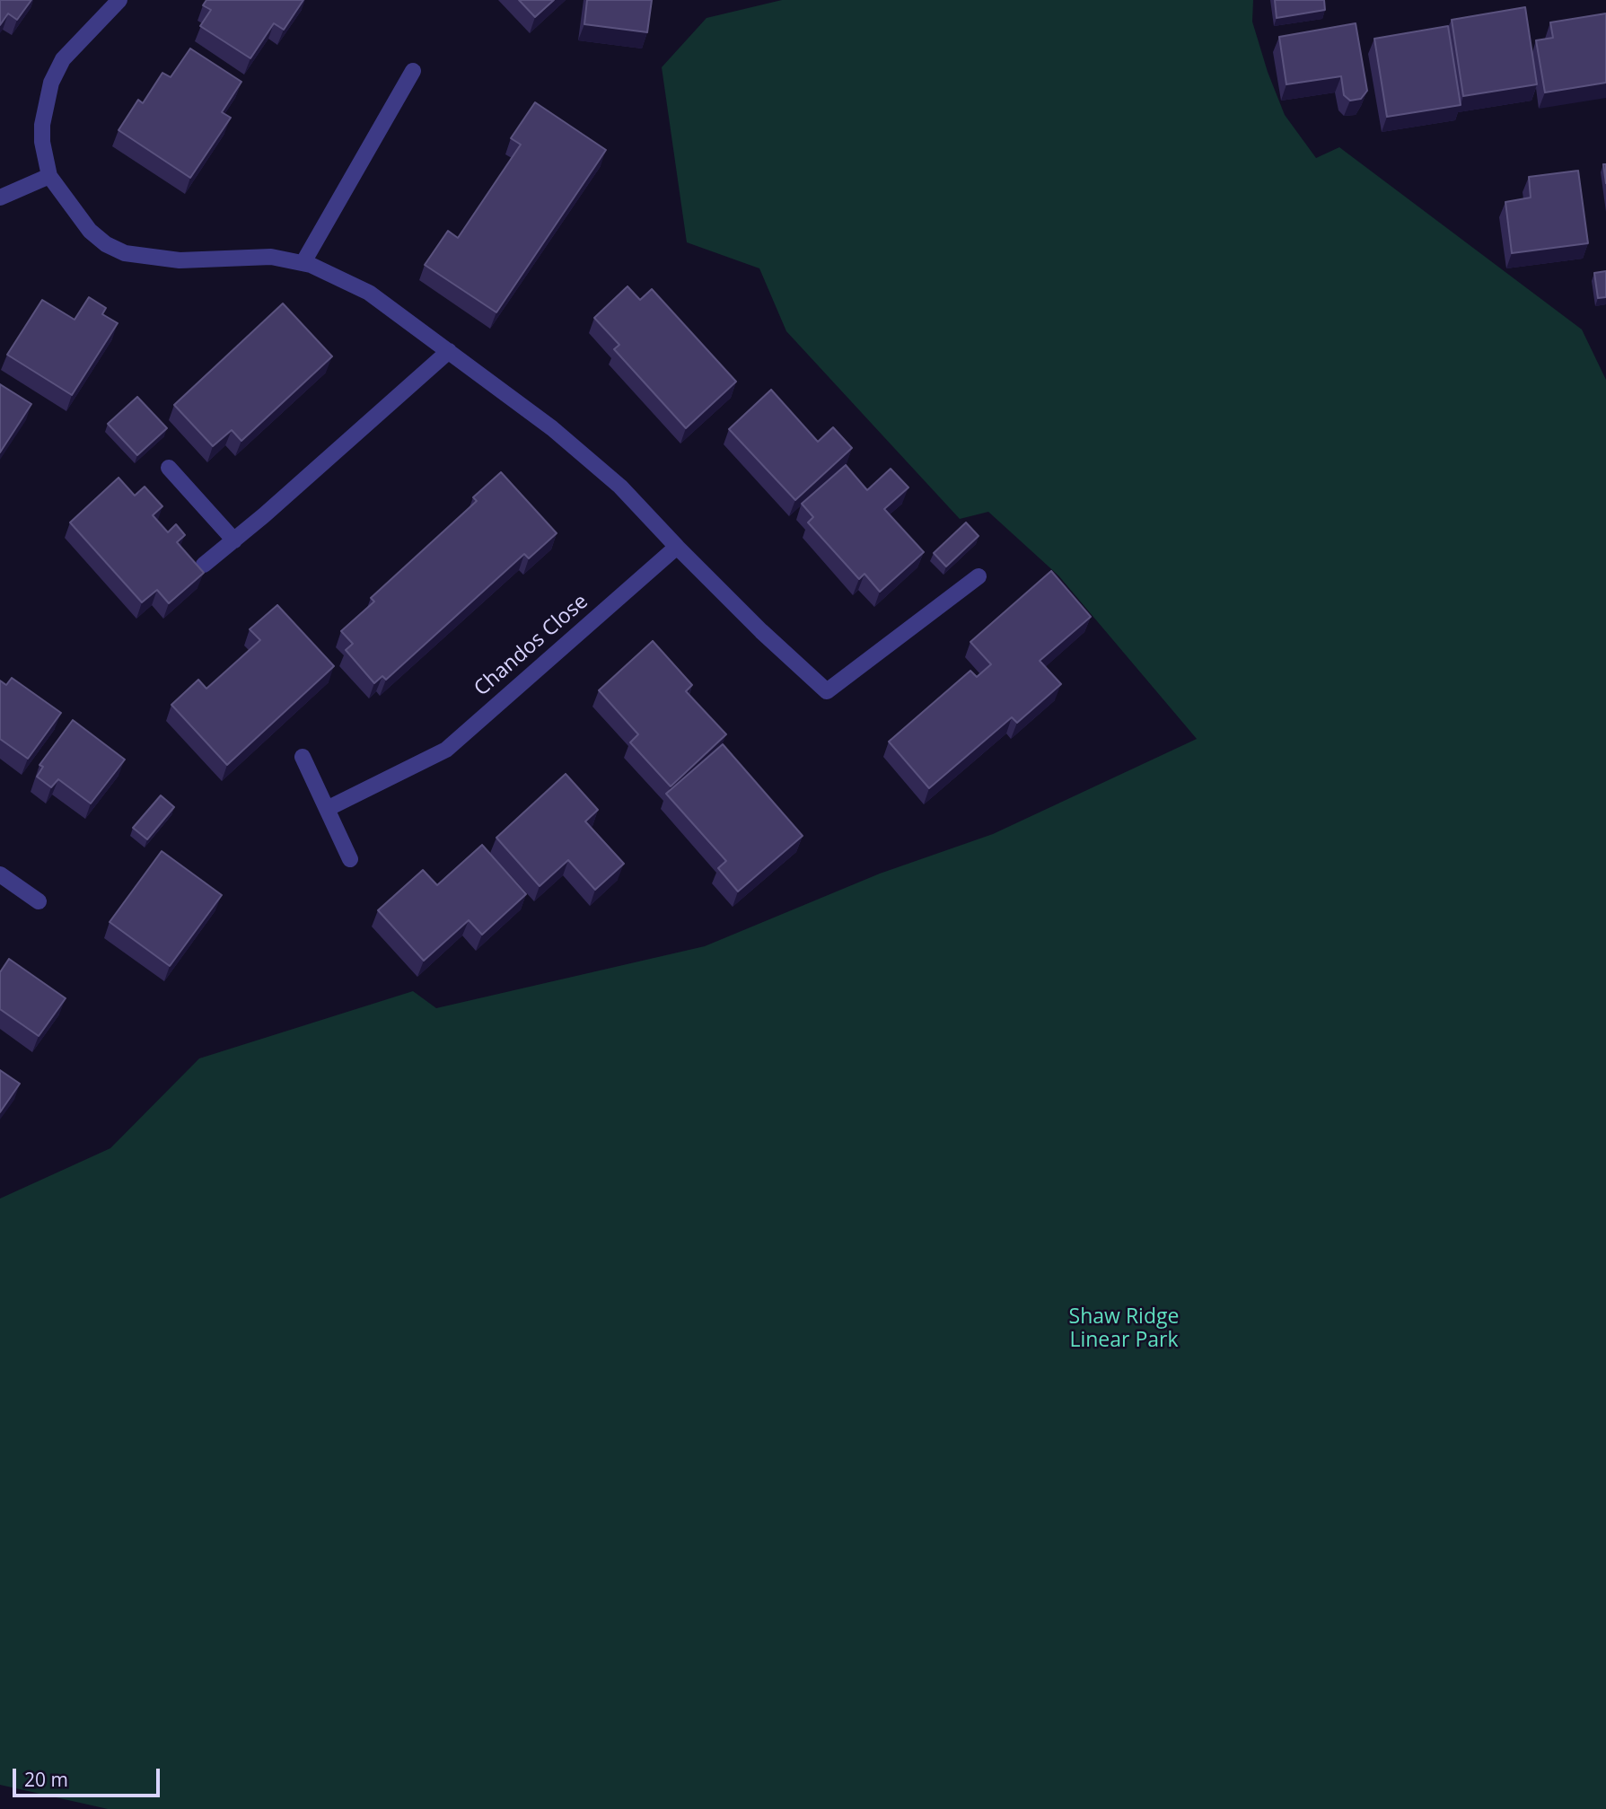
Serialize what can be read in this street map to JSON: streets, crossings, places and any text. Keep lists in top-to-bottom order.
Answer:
{
  "streets": {
    "street": ["Chandos Close"]
  },
  "parks": ["Shaw Ridge Linear Park"],
  "scale_bar": "20 m"
}
